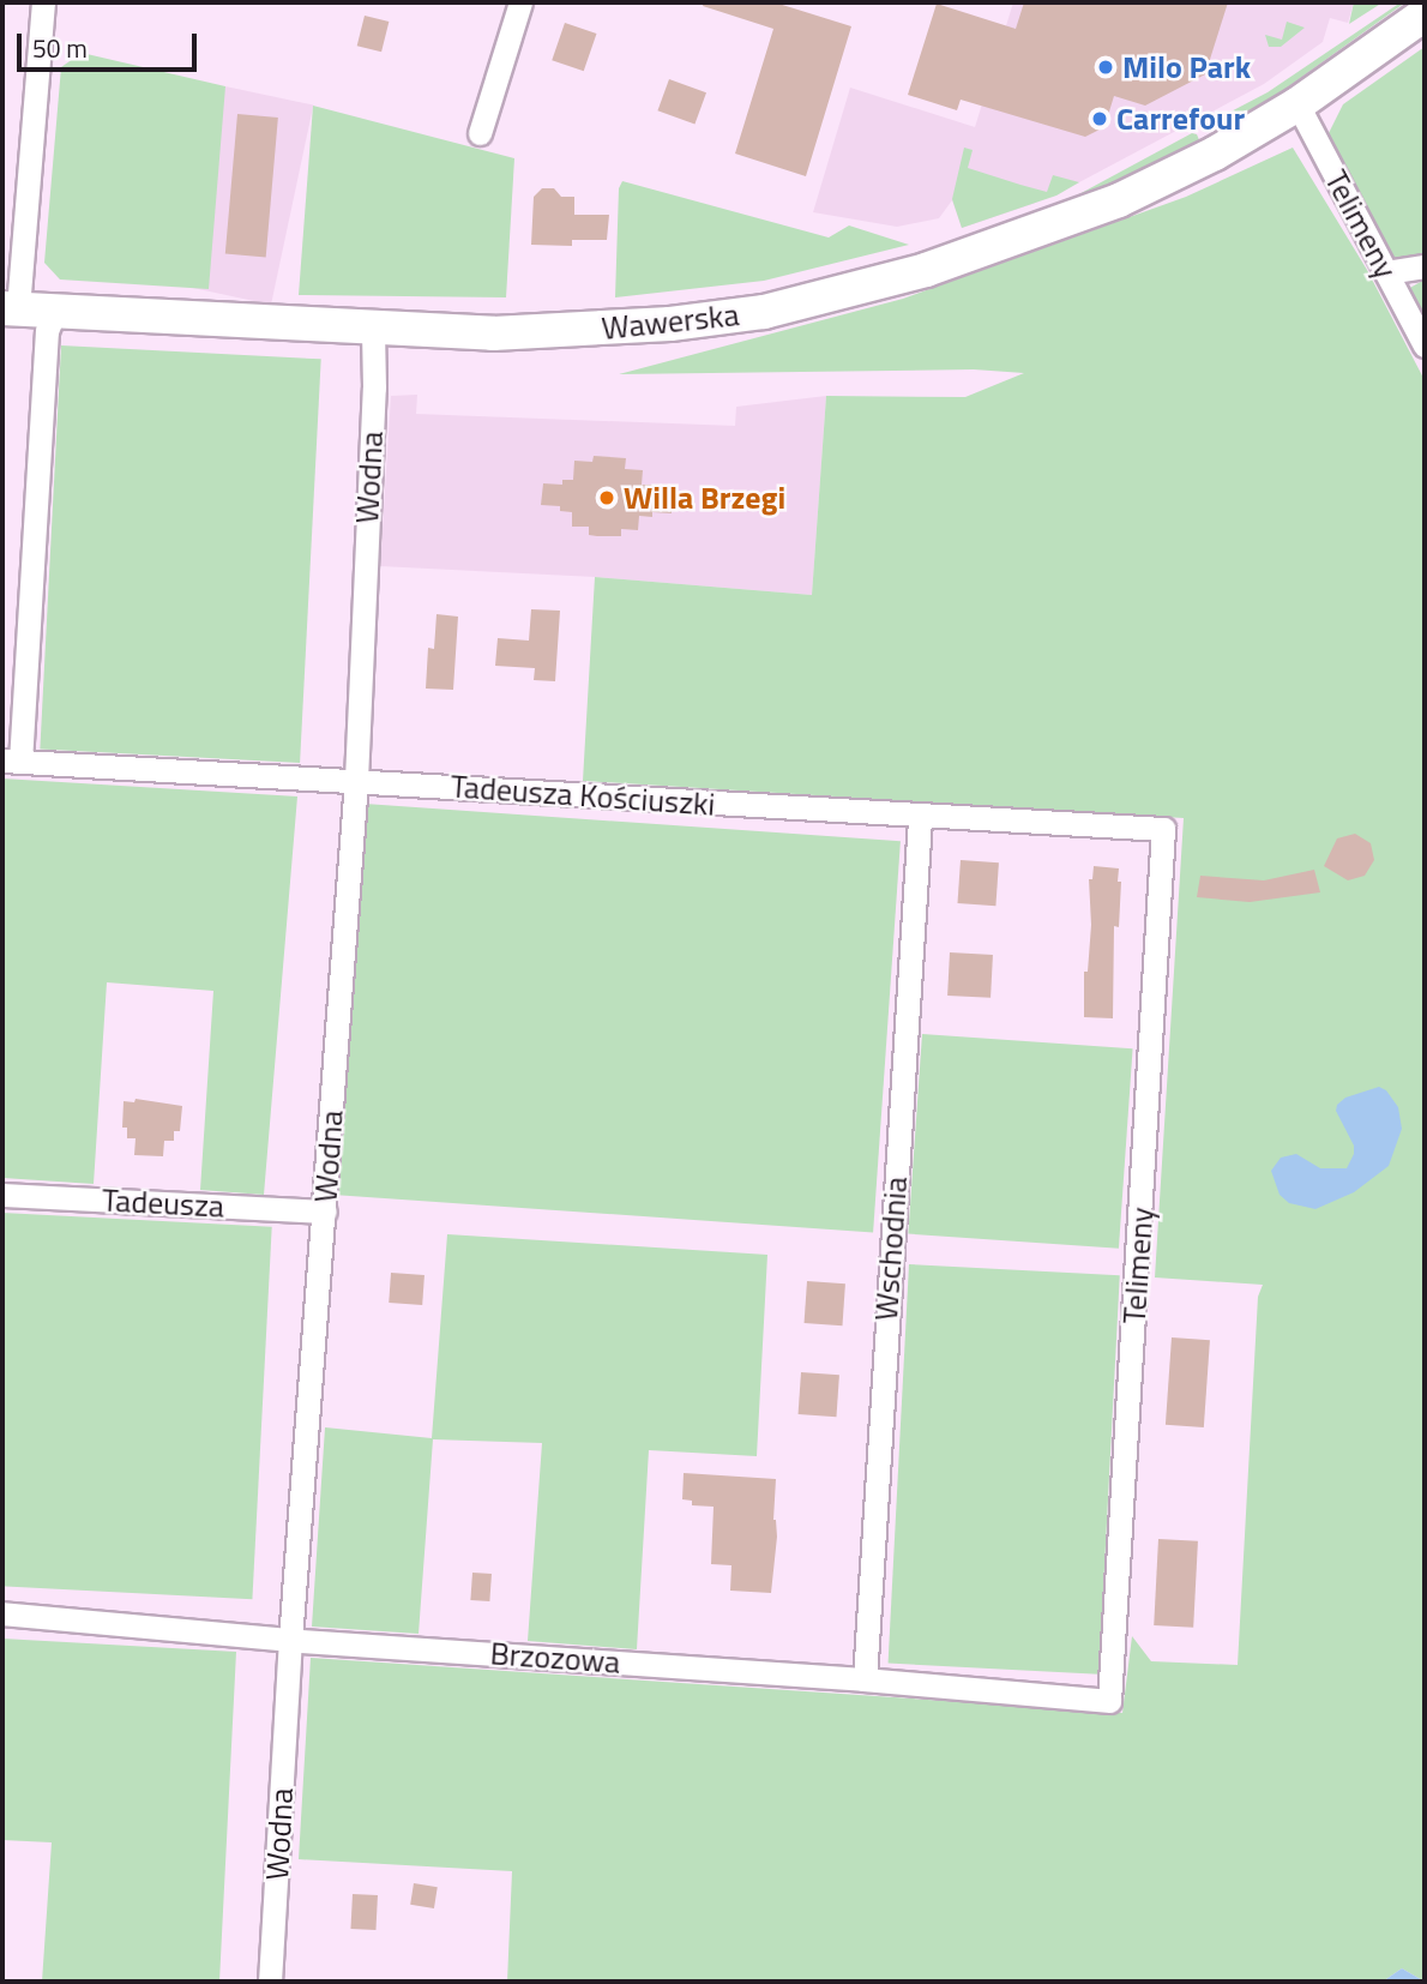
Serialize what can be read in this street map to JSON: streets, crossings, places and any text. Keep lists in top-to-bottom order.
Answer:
{
  "streets": {
    "main road": ["Wawerska"],
    "street": [
      "Telimeny",
      "Wodna",
      "Tadeusza Kościuszki",
      "Tadeusza",
      "Wschodnia",
      "Brzozowa"
    ]
  },
  "crossings": [
    ["Telimeny", "Wawerska"],
    ["Telimeny", "Tadeusza Kościuszki"],
    ["Telimeny", "Brzozowa"],
    ["Wawerska", "Wodna"],
    ["Wodna", "Tadeusza Kościuszki"],
    ["Wodna", "Tadeusza"],
    ["Wodna", "Brzozowa"],
    ["Tadeusza Kościuszki", "Wschodnia"],
    ["Wschodnia", "Brzozowa"]
  ],
  "places": ["Milo Park", "Carrefour", "Willa Brzegi"],
  "scale_bar": "50 m"
}
